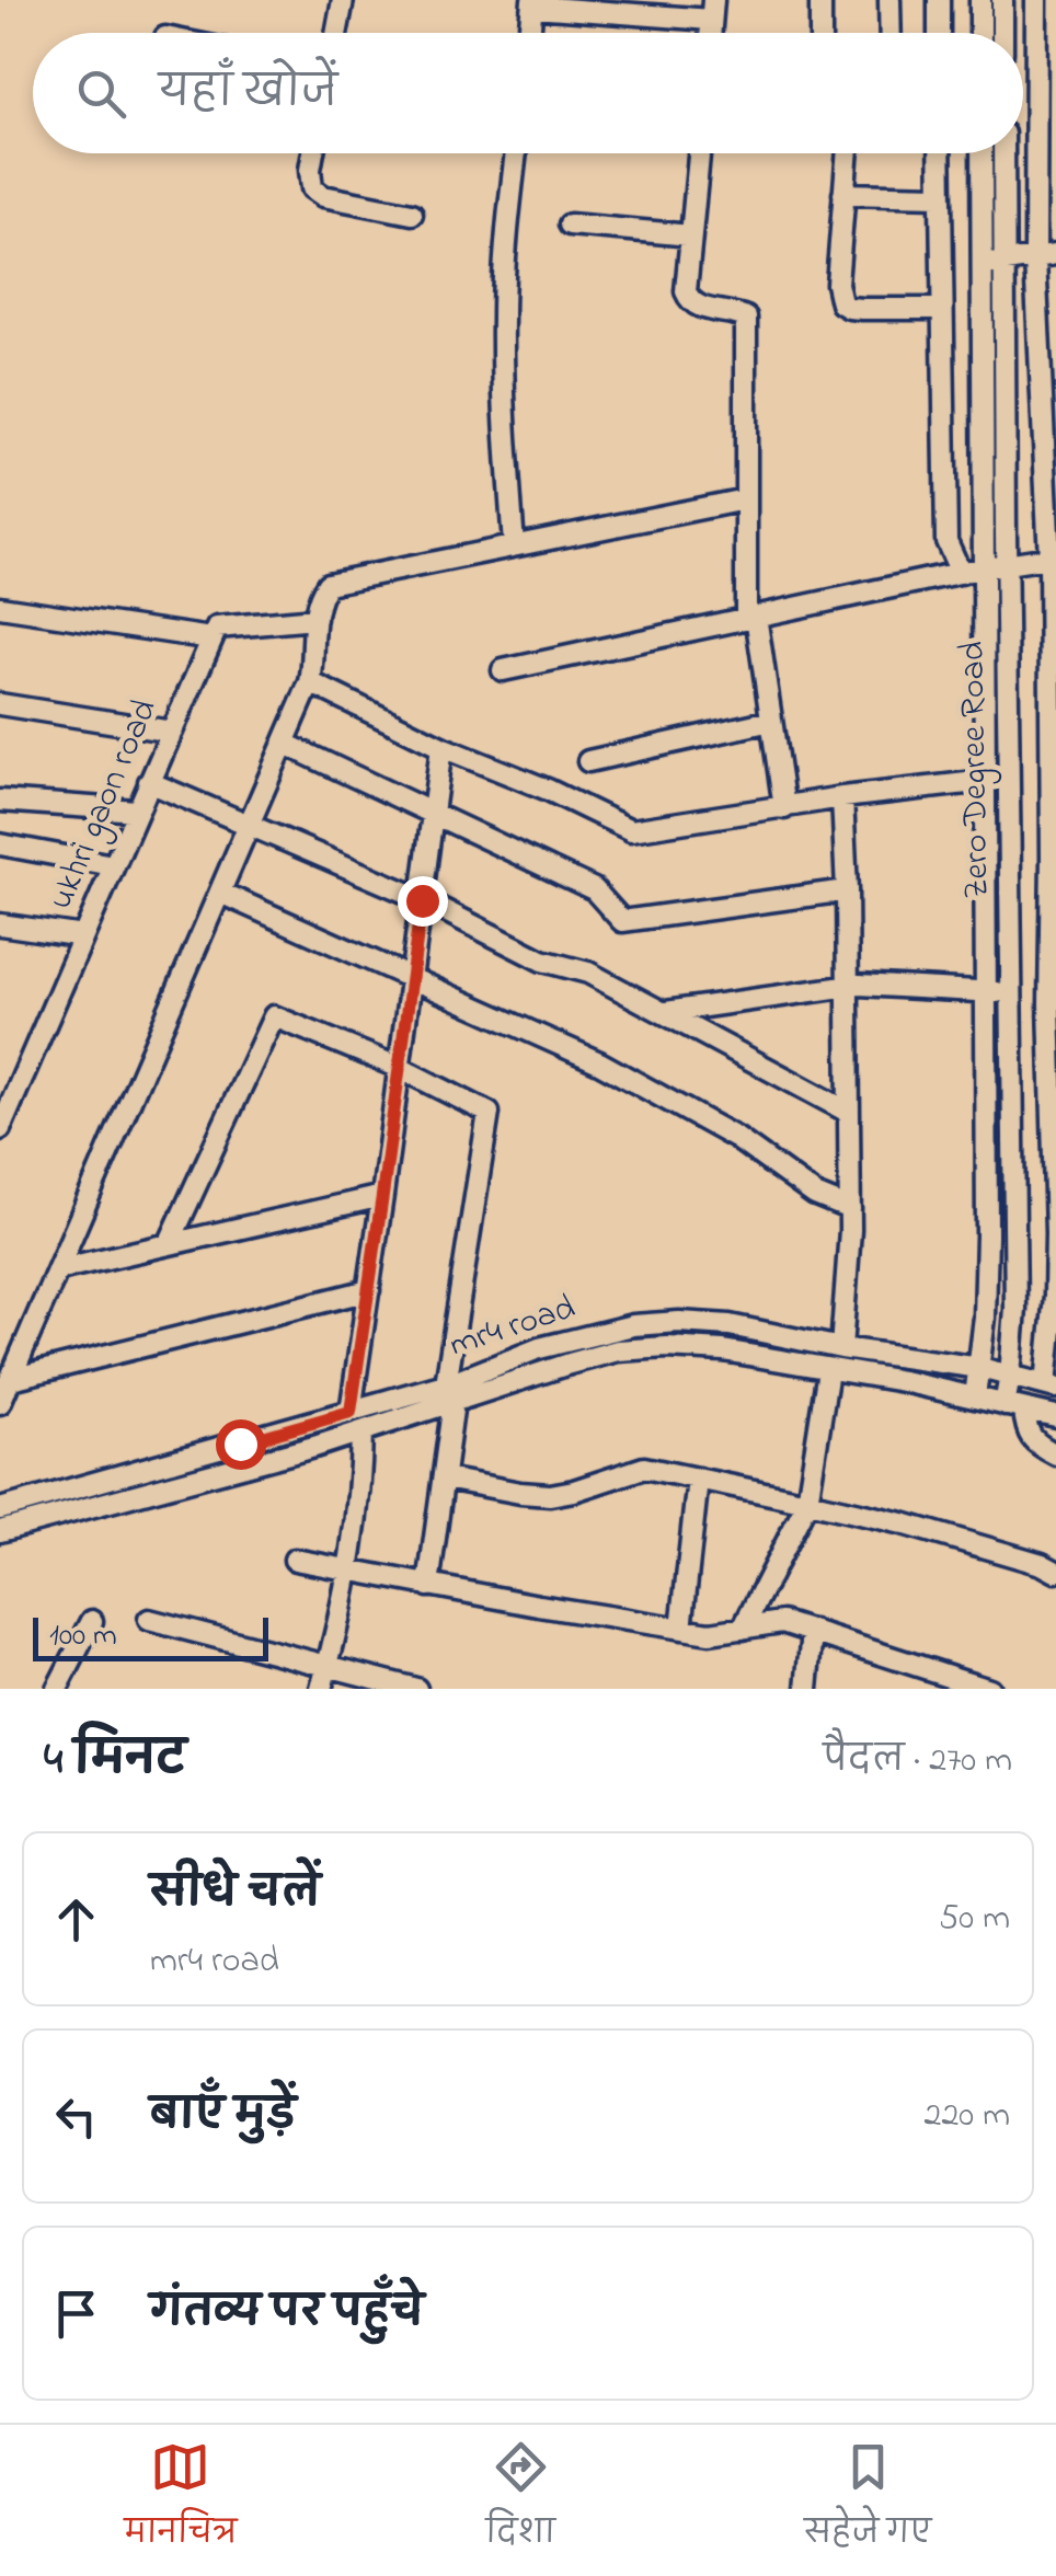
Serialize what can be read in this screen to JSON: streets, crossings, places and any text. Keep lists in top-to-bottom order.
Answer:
{
  "streets": {
    "street": ["Zero Degree Road", "ukhri gaon road", "mr4 road"]
  },
  "crossings": [
    ["Zero Degree Road", "mr4 road"]
  ],
  "scale_bar": "100 m",
  "page": {
    "search": "यहाँ खोजें",
    "scale": "100 m",
    "heading": ["4 मिनट", "पैदल · 270 m"],
    "list": [
      ["सीधे चलें", "mr4 road", "50 m"],
      ["बाएँ मुड़ें", "220 m"],
      "गंतव्य पर पहुँचे"
    ],
    "nav": ["मानचित्र", "दिशा", "सहेजे गए"]
  }
}
